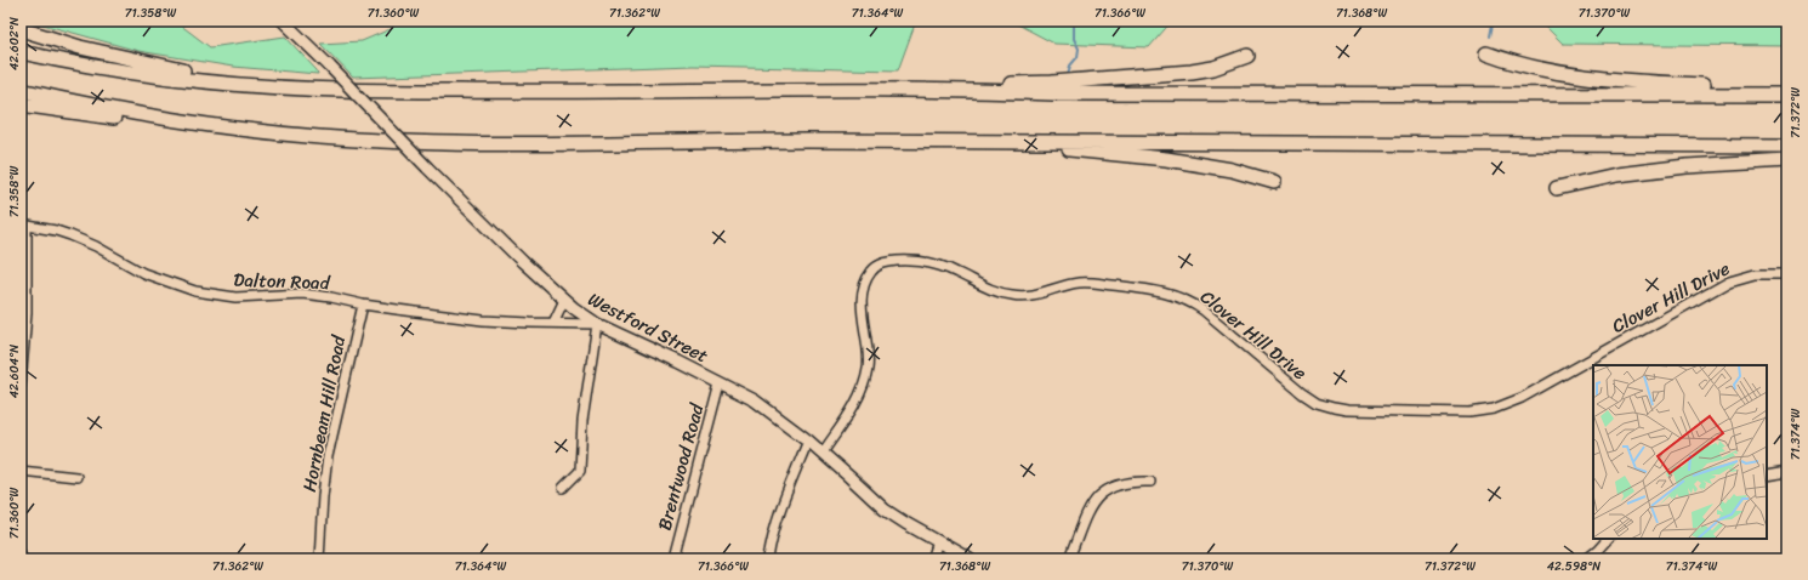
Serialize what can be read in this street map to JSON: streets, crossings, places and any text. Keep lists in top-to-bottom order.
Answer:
{
  "streets": {
    "main road": ["Westford Street"],
    "street": [
      "Dalton Road",
      "Clover Hill Drive",
      "Hornbeam Hill Road",
      "Brentwood Road"
    ]
  },
  "crossings": [
    ["Dalton Road", "Westford Street"],
    ["Dalton Road", "Hornbeam Hill Road"],
    ["Clover Hill Drive", "Westford Street"],
    ["Westford Street", "Brentwood Road"]
  ],
  "coordinates": [
    "71.358°W",
    "71.360°W",
    "71.362°W",
    "71.364°W",
    "71.366°W",
    "71.368°W",
    "71.370°W",
    "42.602°N",
    "71.372°W",
    "42.604°N",
    "71.374°W",
    "42.598°N"
  ]
}
